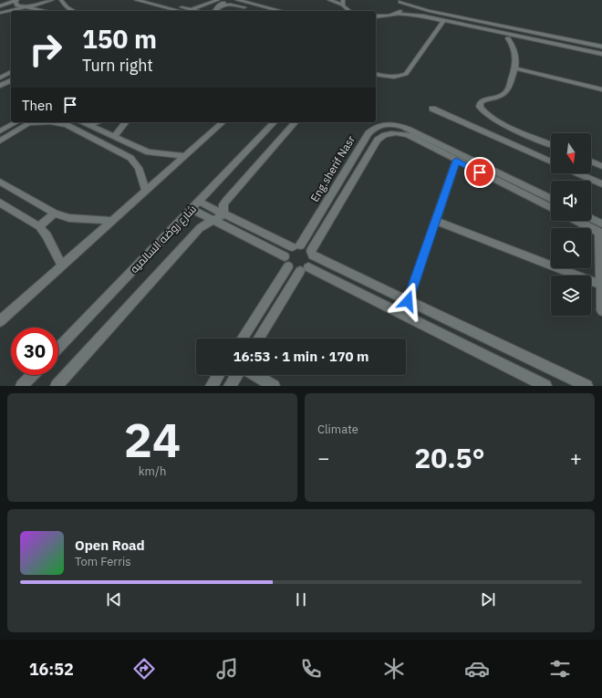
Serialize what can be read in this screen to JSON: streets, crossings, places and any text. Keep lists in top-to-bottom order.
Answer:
{
  "streets": {
    "street": ["Eng.sherif Nasr", "شارع روضه السالميه"]
  },
  "north": "bottom",
  "page": {
    "turn": ["150 m", "Turn right"],
    "then": "Then",
    "limit": "30",
    "trip": "16:53 · 1 min · 170 m",
    "tile": [
      ["24", "km/h"],
      "Climate"
    ],
    "heat": ["−", "20.5°", "+"],
    "song": ["Open Road", "Tom Ferris"],
    "tabs": "16:52"
  }
}
